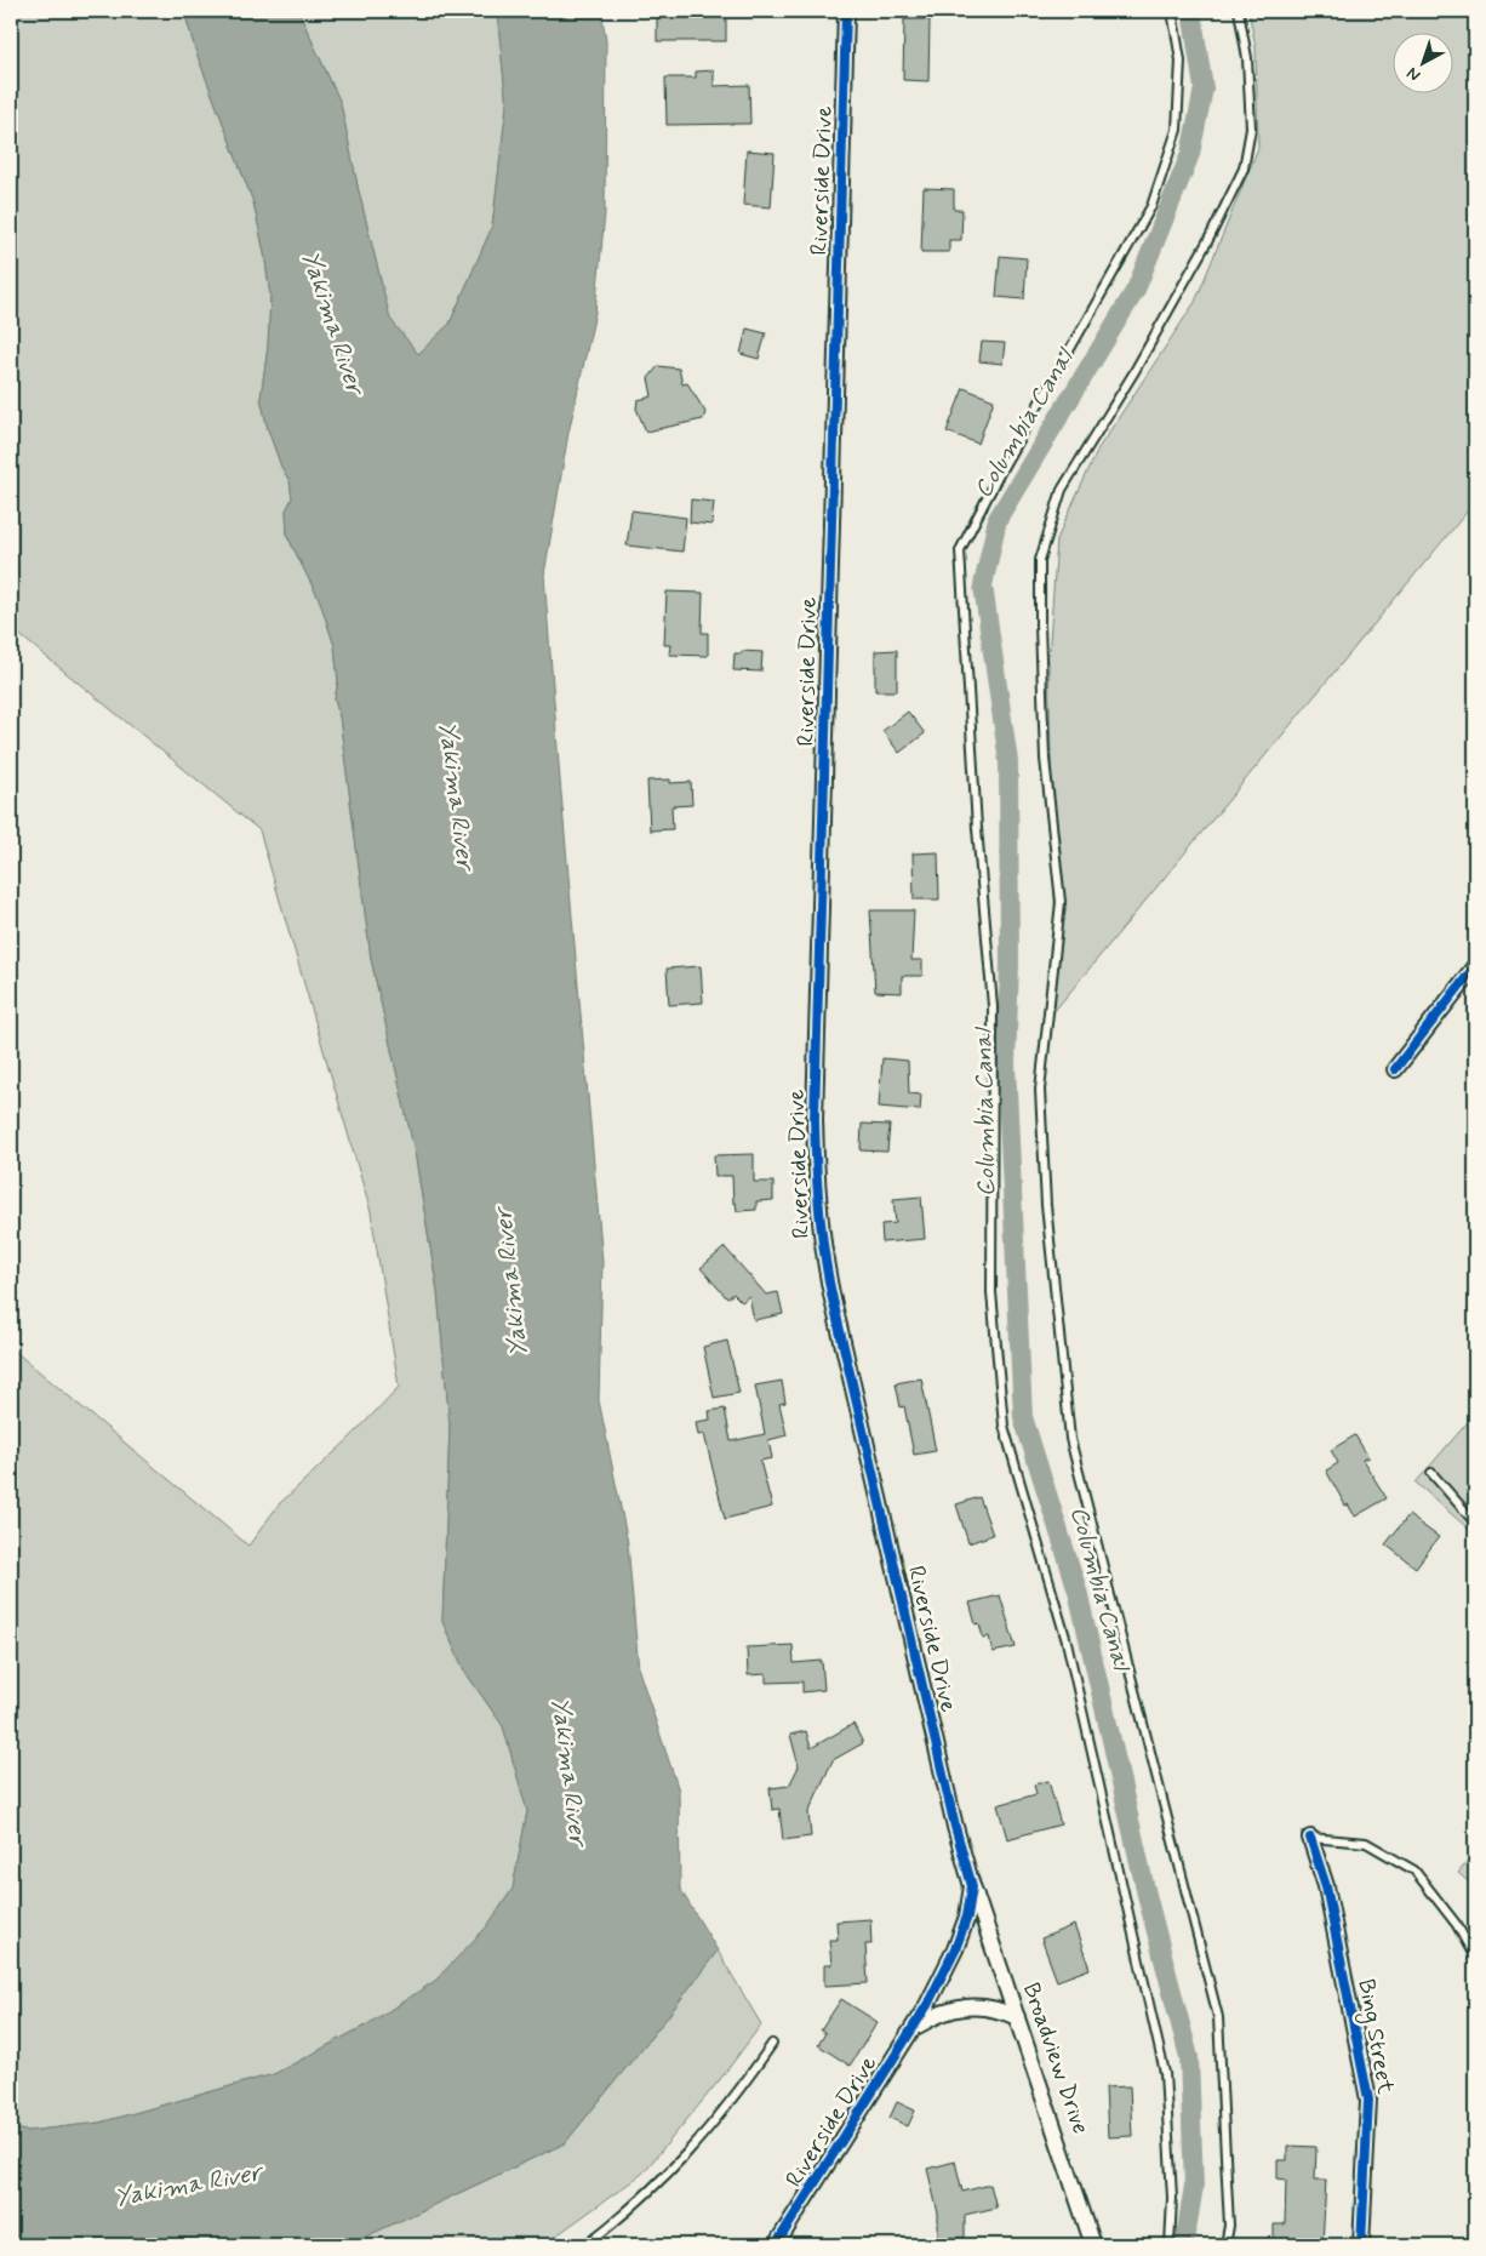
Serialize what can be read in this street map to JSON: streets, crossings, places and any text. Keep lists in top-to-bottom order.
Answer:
{
  "streets": {
    "street": ["Riverside Drive", "Bing Street", "Broadview Drive"]
  },
  "crossings": [
    ["Riverside Drive", "Broadview Drive"]
  ],
  "water": ["Yakima River", "Columbia Canal"],
  "north": "bottom left"
}
